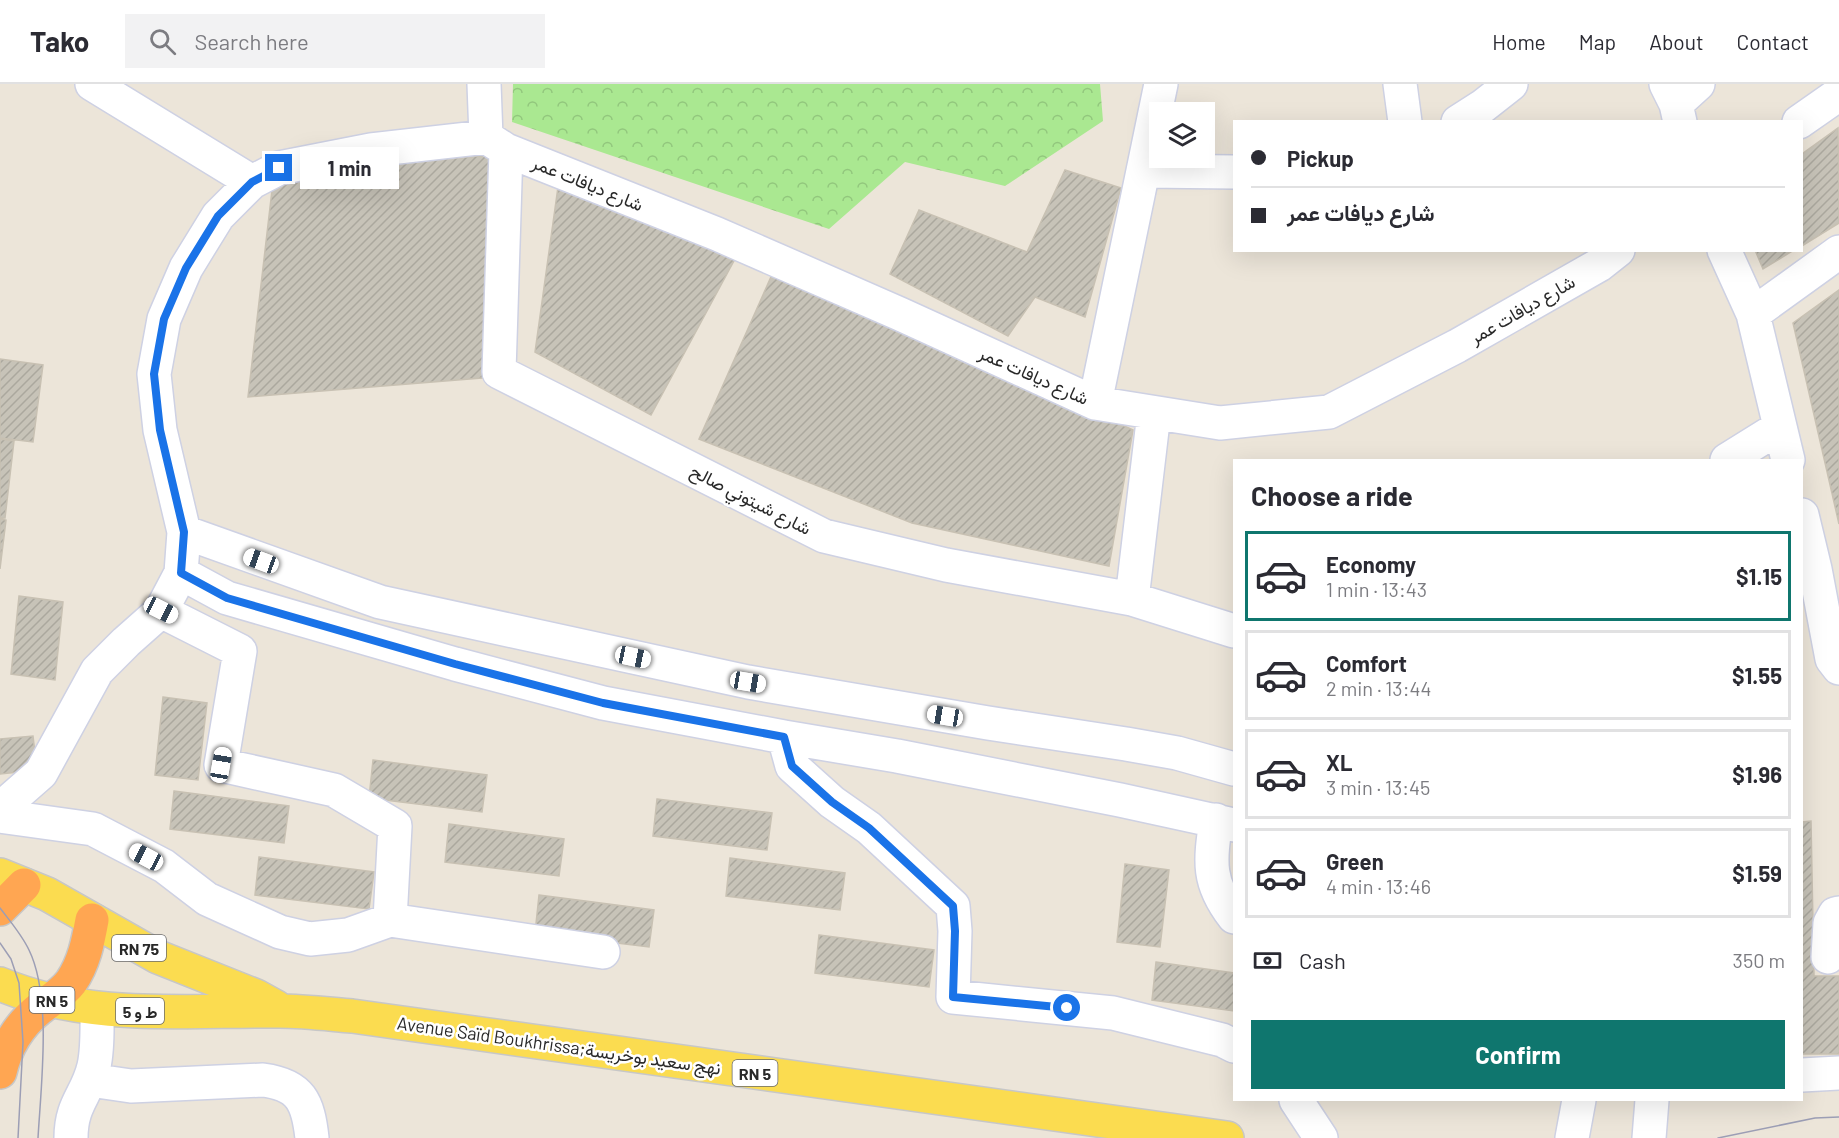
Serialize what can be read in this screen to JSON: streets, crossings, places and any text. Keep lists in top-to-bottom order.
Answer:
{
  "streets": {
    "highway": ["RN 5"],
    "main road": ["RN 75", "ط و 5", "Avenue Saïd Boukhrissa;نهج سعيد بوخريسة"],
    "street": ["شارع ديافات عمر", "شارع شيتوني صالح"]
  },
  "crossings": [
    ["شارع ديافات عمر", "شارع شيتوني صالح"],
    ["RN 5", "Avenue Saïd Boukhrissa;نهج سعيد بوخريسة"]
  ],
  "page": {
    "header": "Tako",
    "search": "Search here",
    "nav": [
      "Home",
      "Map",
      "About",
      "Contact"
    ],
    "banner": ["Pickup", "شارع ديافات عمر"],
    "bubble": "1 min",
    "heading": "Choose a ride",
    "list": [
      {
        "name": "Economy",
        "note": "1 min · 13:43",
        "value": "$1.15"
      },
      {
        "name": "Comfort",
        "note": "2 min · 13:44",
        "value": "$1.55"
      },
      {
        "name": "XL",
        "note": "3 min · 13:45",
        "value": "$1.96"
      },
      {
        "name": "Green",
        "note": "4 min · 13:46",
        "value": "$1.59"
      }
    ],
    "pay": ["Cash", "350 m"],
    "buttons": "Confirm"
  }
}
